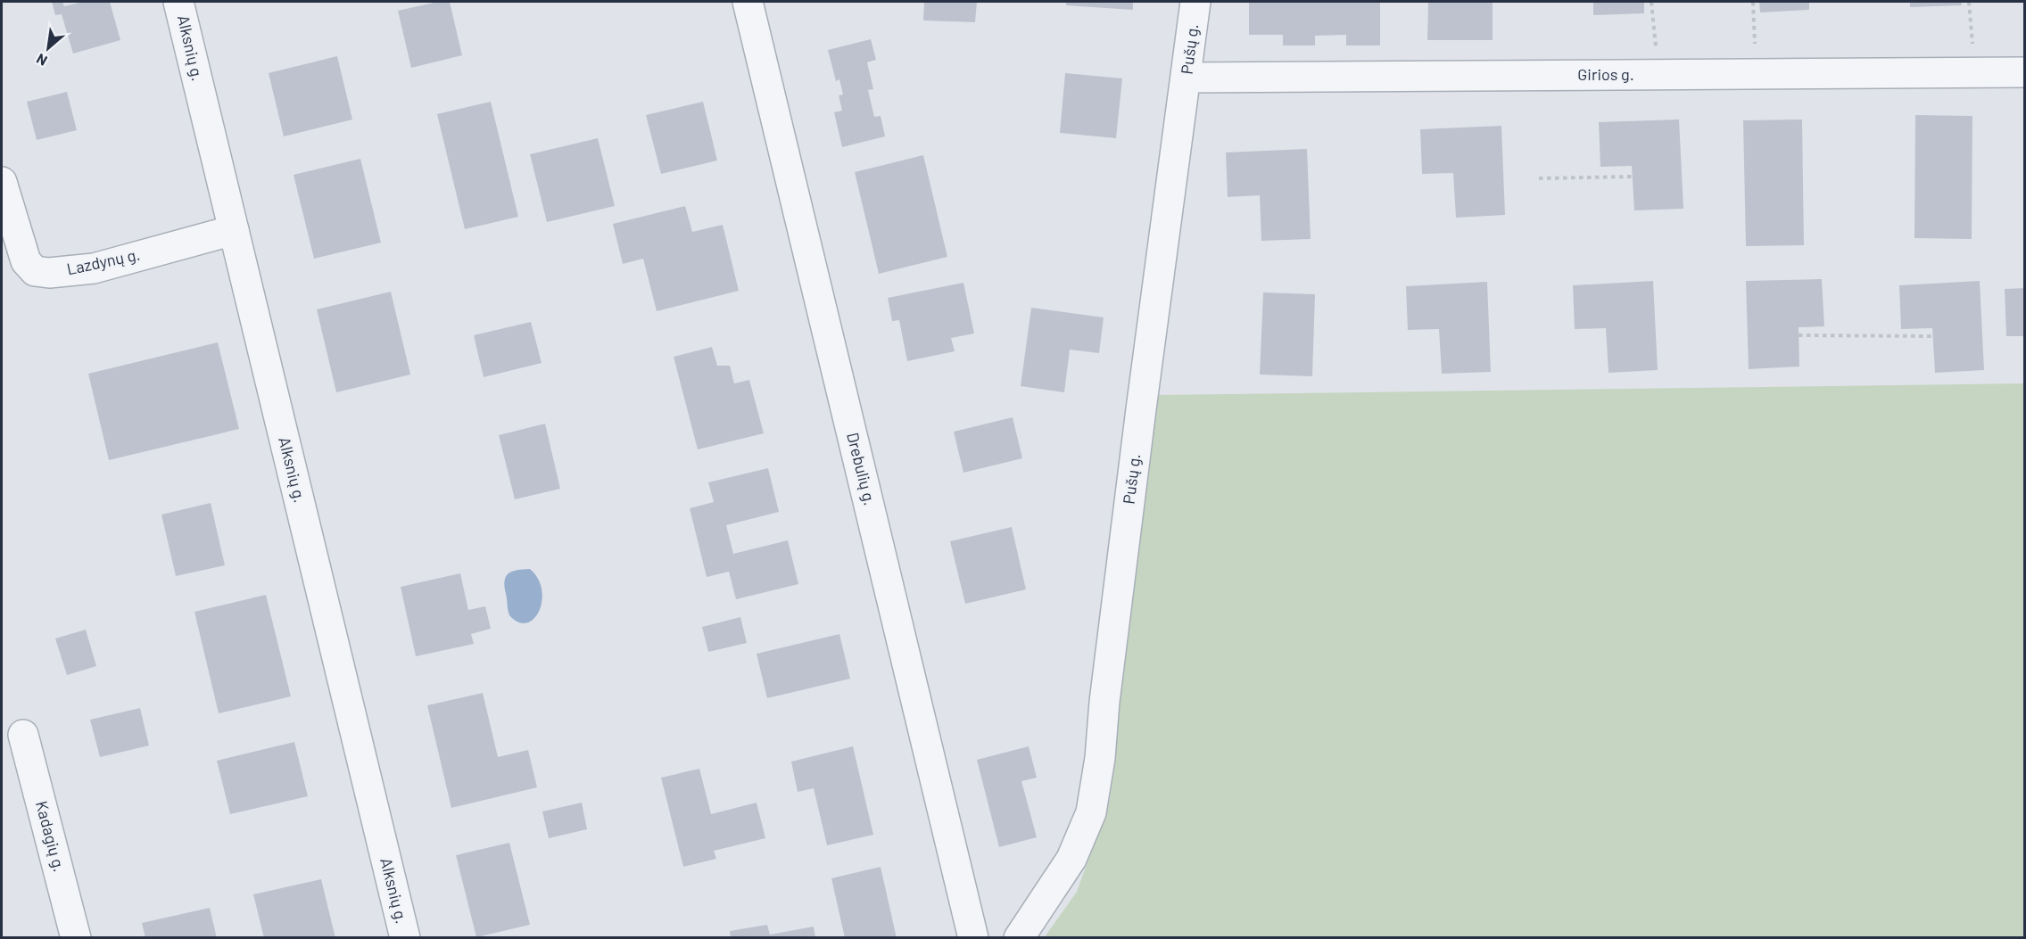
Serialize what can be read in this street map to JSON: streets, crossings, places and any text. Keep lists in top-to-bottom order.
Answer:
{
  "streets": {
    "street": [
      "Alksnių g.",
      "Pušų g.",
      "Girios g.",
      "Lazdynų g.",
      "Drebulių g.",
      "Kadagių g."
    ]
  },
  "crossings": [
    ["Alksnių g.", "Lazdynų g."],
    ["Pušų g.", "Girios g."]
  ],
  "north": "bottom left"
}
